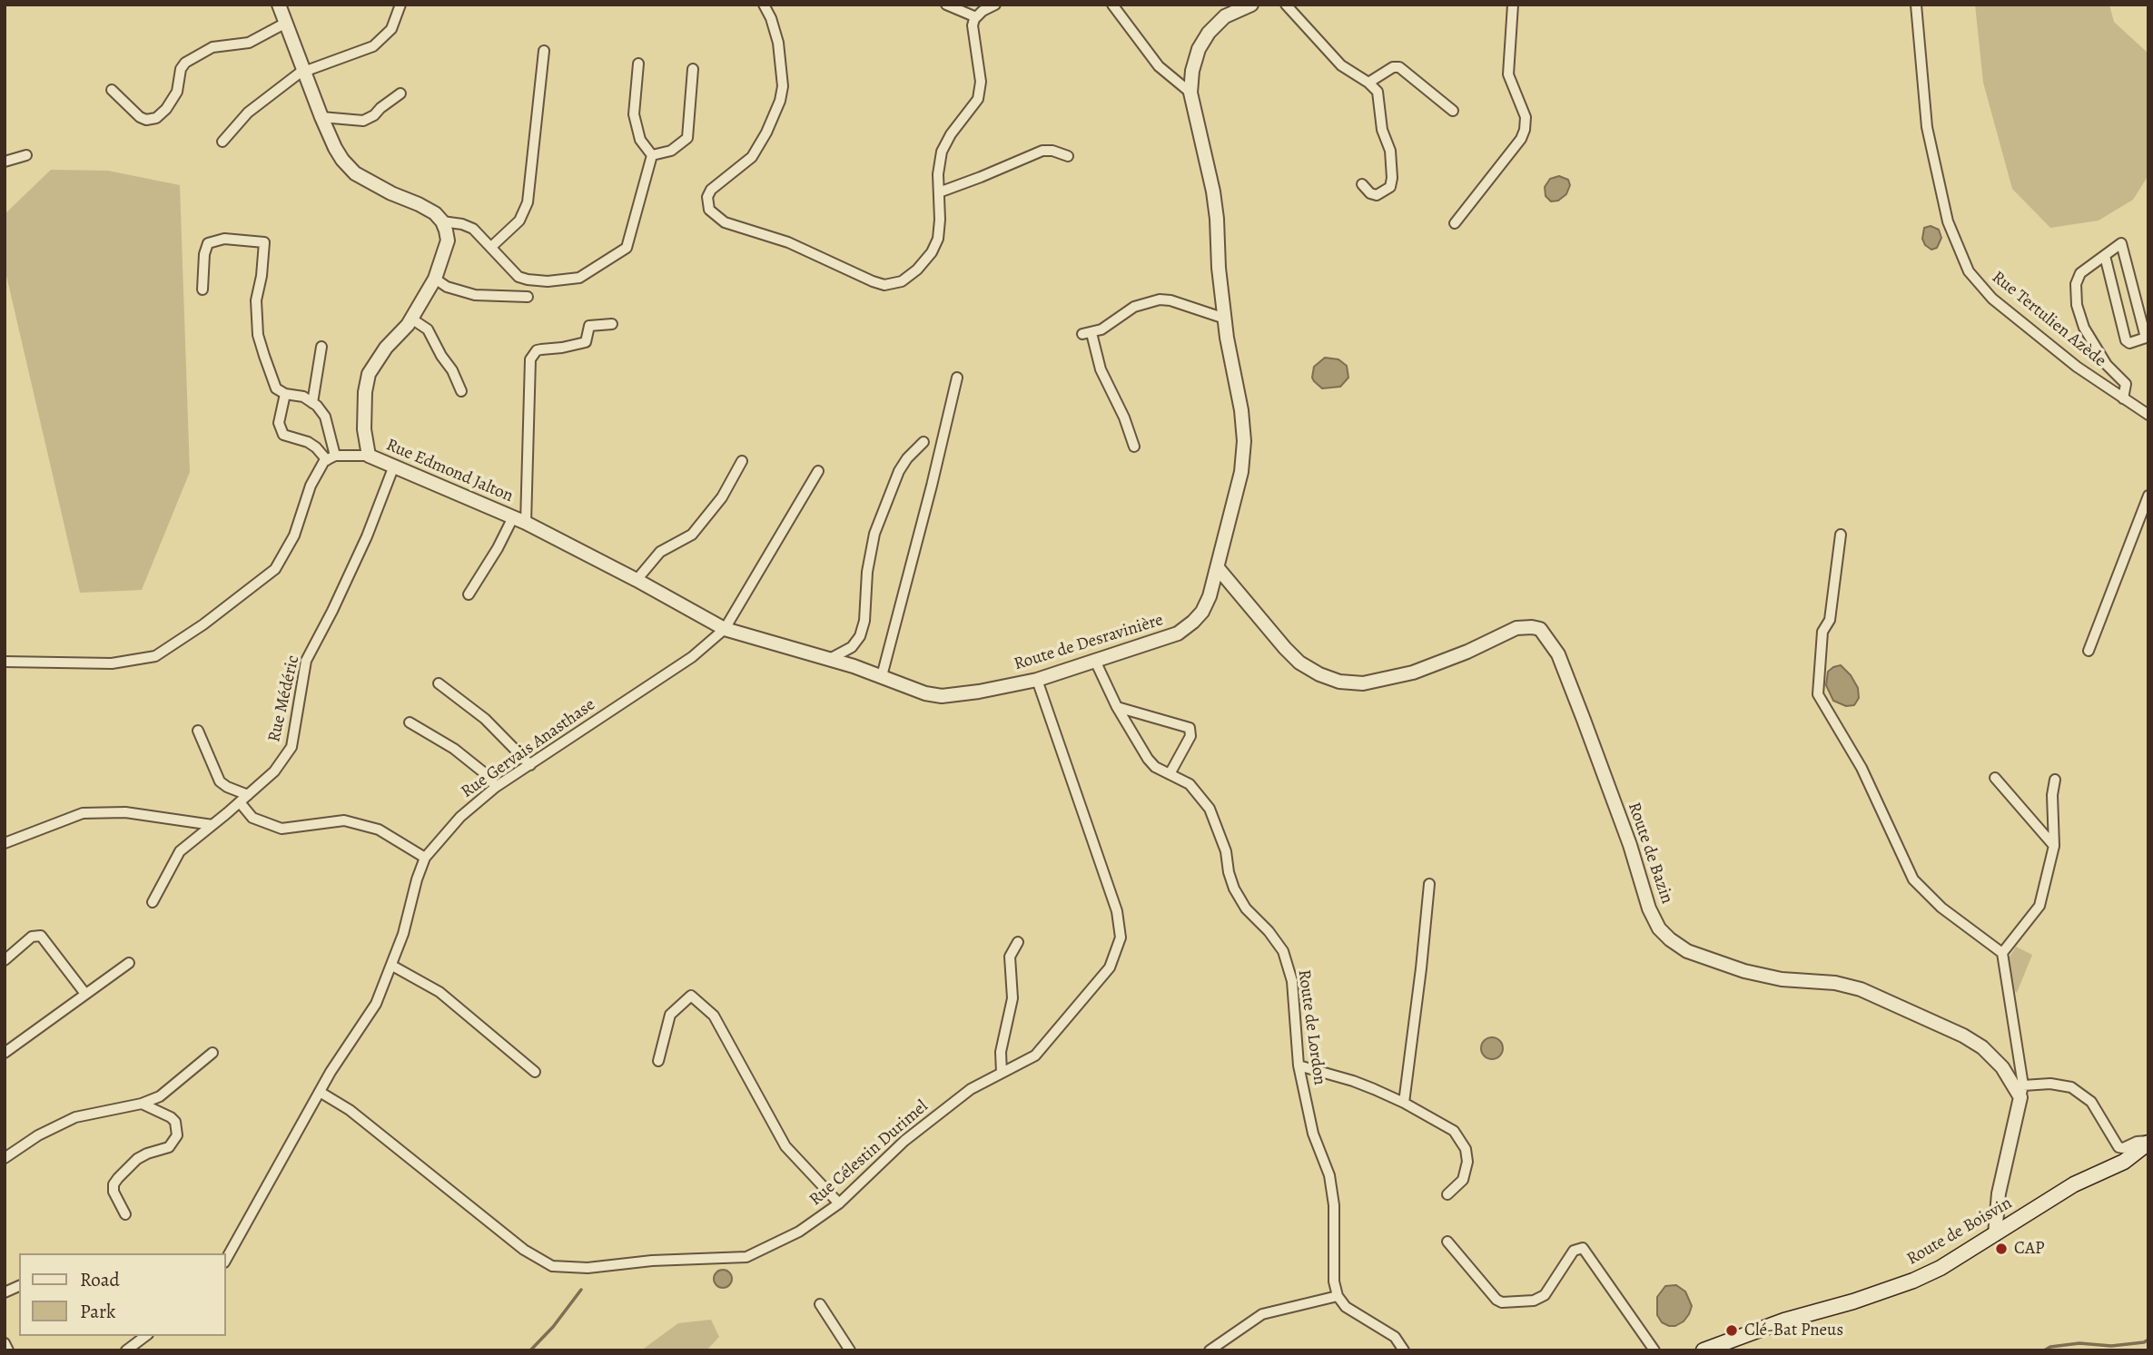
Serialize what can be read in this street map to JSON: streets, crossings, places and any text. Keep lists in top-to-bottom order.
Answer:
{
  "streets": {
    "main road": ["Route de Boisvin"],
    "street": [
      "Rue Tertulien Azède",
      "Rue Edmond Jalton",
      "Route de Desravinière",
      "Rue Médéric",
      "Rue Gervais Anasthase",
      "Route de Bazin",
      "Route de Lordon",
      "Rue Célestin Durimel"
    ]
  },
  "crossings": [
    ["Rue Edmond Jalton", "Route de Desravinière"],
    ["Rue Edmond Jalton", "Rue Médéric"],
    ["Rue Edmond Jalton", "Rue Gervais Anasthase"],
    ["Route de Desravinière", "Rue Gervais Anasthase"],
    ["Route de Desravinière", "Route de Bazin"],
    ["Route de Desravinière", "Route de Lordon"],
    ["Route de Desravinière", "Rue Célestin Durimel"],
    ["Rue Gervais Anasthase", "Rue Célestin Durimel"]
  ],
  "places": ["CAP", "Clé-Bat Pneus"],
  "legend": ["Road", "Park"]
}
